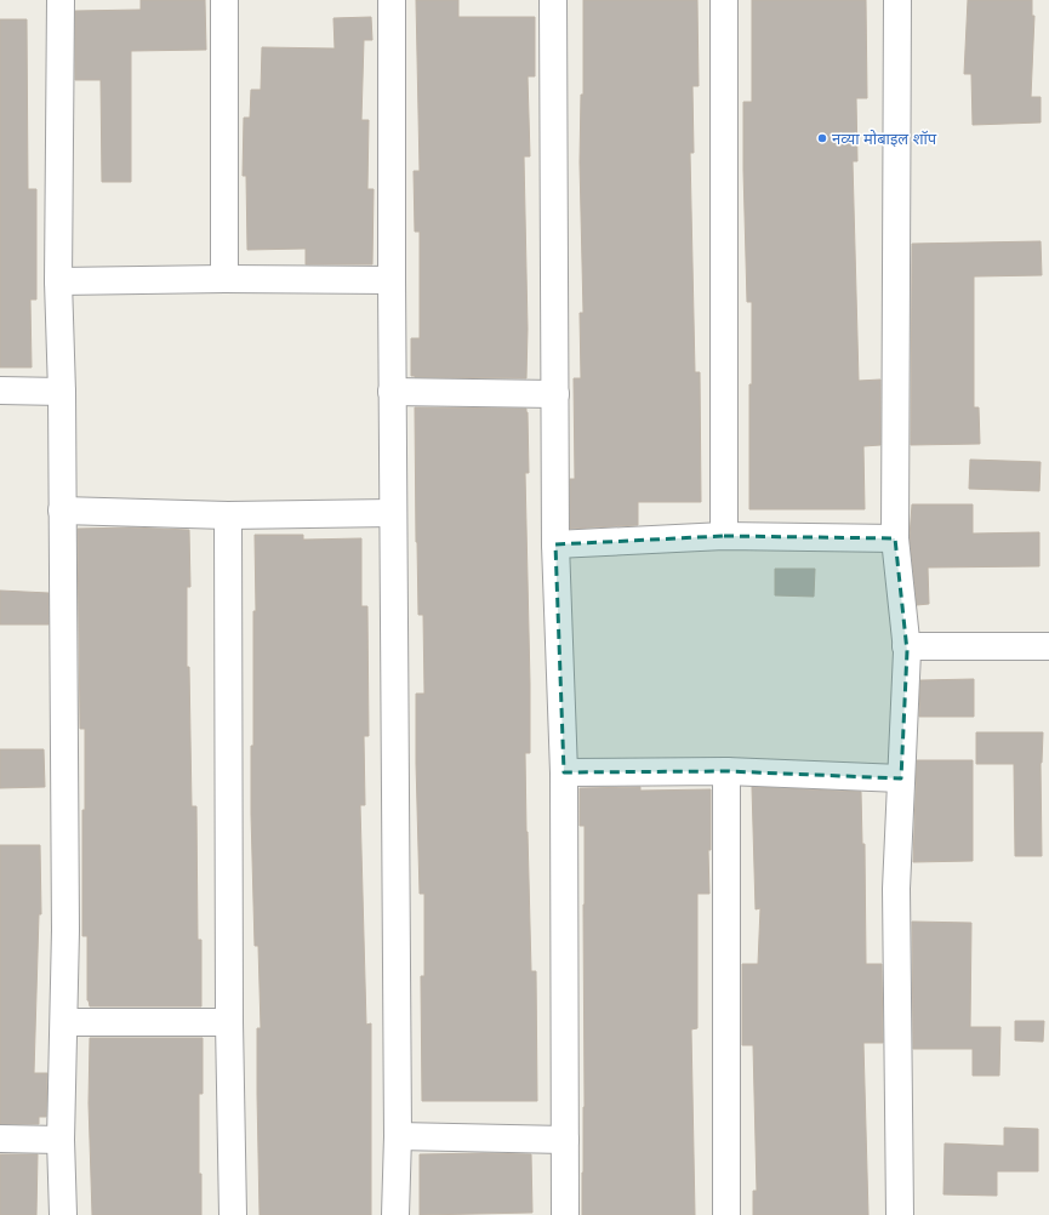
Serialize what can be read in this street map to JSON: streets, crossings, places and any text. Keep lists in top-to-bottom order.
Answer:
{
  "places": ["नव्या मोबाइल शॉप"]
}
